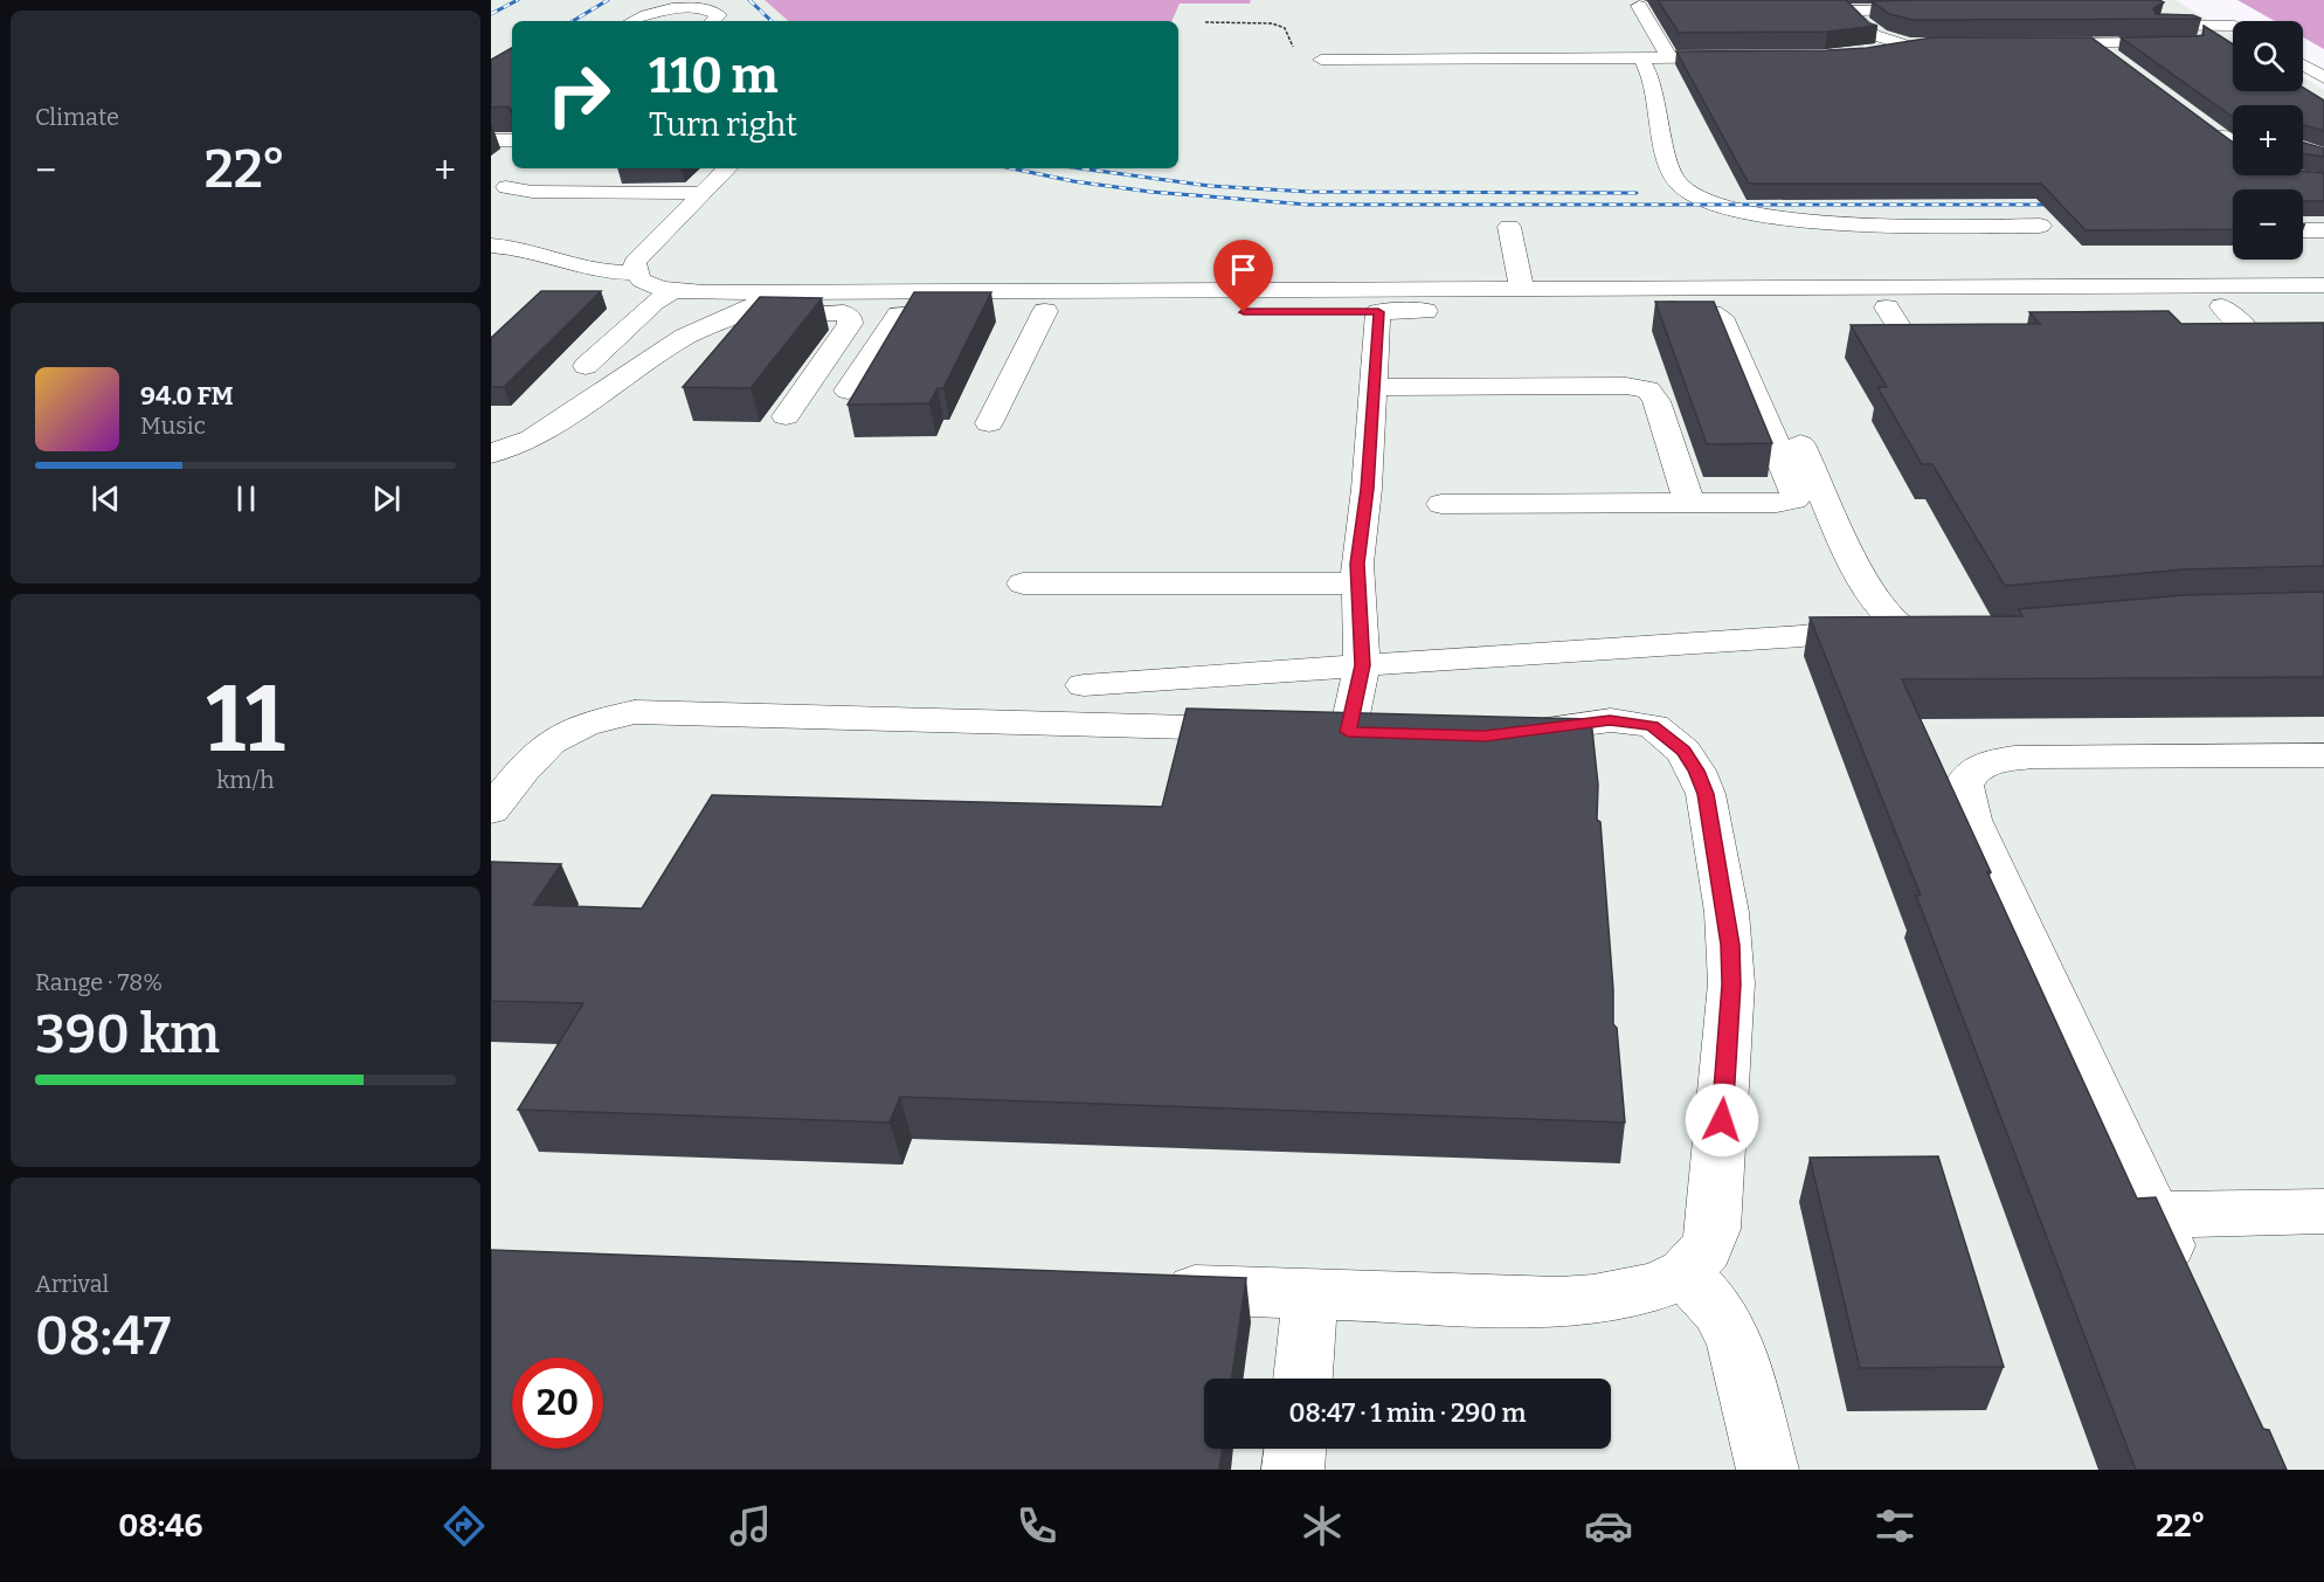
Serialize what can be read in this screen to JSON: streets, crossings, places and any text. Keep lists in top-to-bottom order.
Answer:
{
  "page": {
    "tile": [
      "Climate",
      ["11", "km/h"],
      ["Range · 78%", "390 km"],
      ["Arrival", "08:47"]
    ],
    "map_buttons": ["+", "−"],
    "turn": ["110 m", "Turn right"],
    "heat": ["−", "22°", "+"],
    "song": ["94.0 FM", "Music"],
    "limit": "20",
    "trip": "08:47 · 1 min · 290 m",
    "tabs": ["08:46", "22°"]
  }
}
